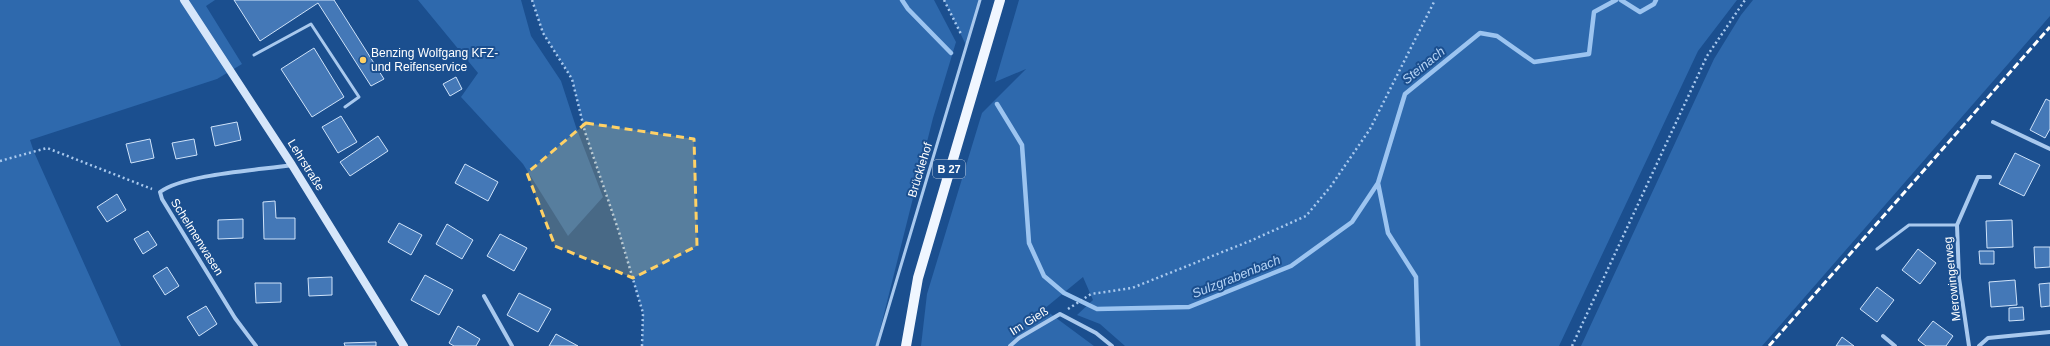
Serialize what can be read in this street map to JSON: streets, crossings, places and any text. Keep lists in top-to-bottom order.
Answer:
{
  "streets": {
    "main road": ["B 27"],
    "street": [
      "Lehrstraße",
      "Schelmenwasen",
      "Merowingerweg",
      "Im Gieß"
    ],
    "lane": ["Brücklehof"]
  },
  "crossings": [
    ["Lehrstraße", "Schelmenwasen"]
  ],
  "water": ["Steinach", "Sulzgrabenbach"],
  "places": ["Benzing Wolfgang KFZ- und Reifenservice"]
}
